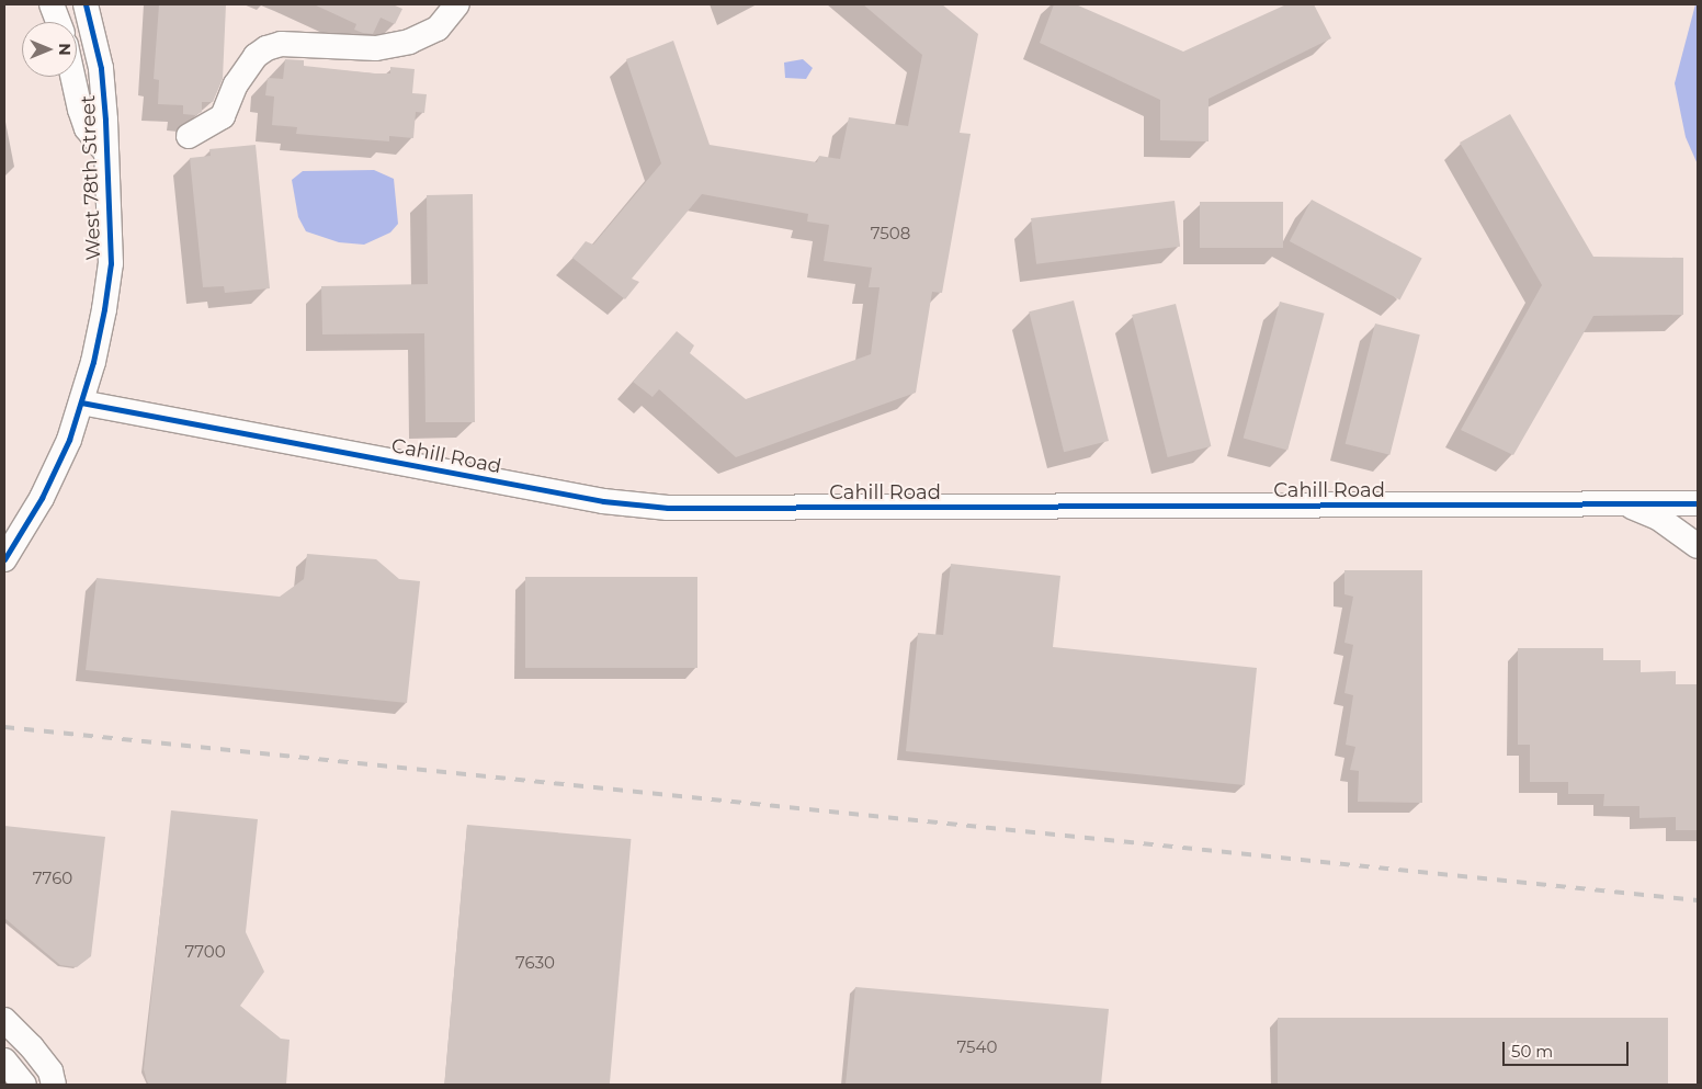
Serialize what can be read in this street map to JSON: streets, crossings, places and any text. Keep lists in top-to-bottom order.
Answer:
{
  "streets": {
    "street": ["West 78th Street", "Cahill Road"]
  },
  "crossings": [
    ["West 78th Street", "Cahill Road"]
  ],
  "house_numbers": [
    "7508",
    "7760",
    "7700",
    "7630",
    "7540"
  ],
  "scale_bar": "50 m",
  "north": "right"
}
